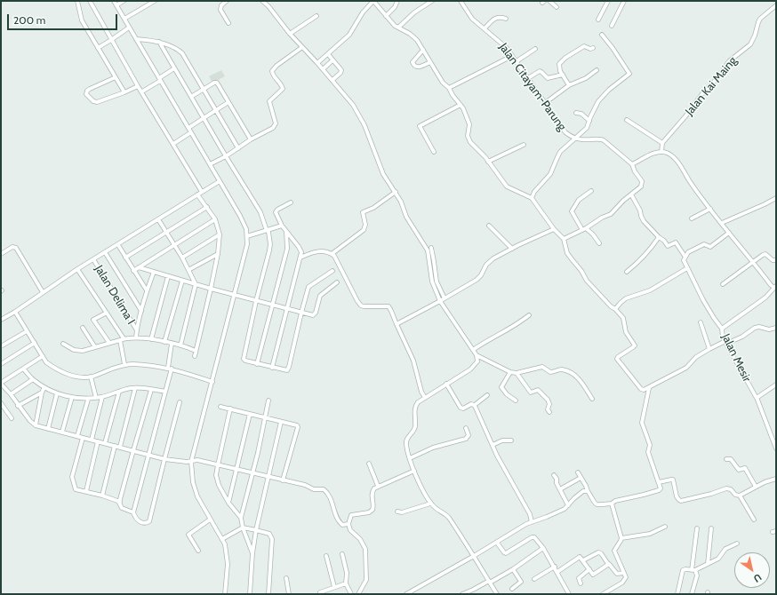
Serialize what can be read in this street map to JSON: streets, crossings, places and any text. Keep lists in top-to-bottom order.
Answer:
{
  "streets": {
    "street": [
      "Jalan Kai Maing",
      "Jalan Citayam-Parung",
      "Jalan Delima I",
      "Jalan Mesir"
    ]
  },
  "scale_bar": "200 m",
  "north": "bottom right"
}
